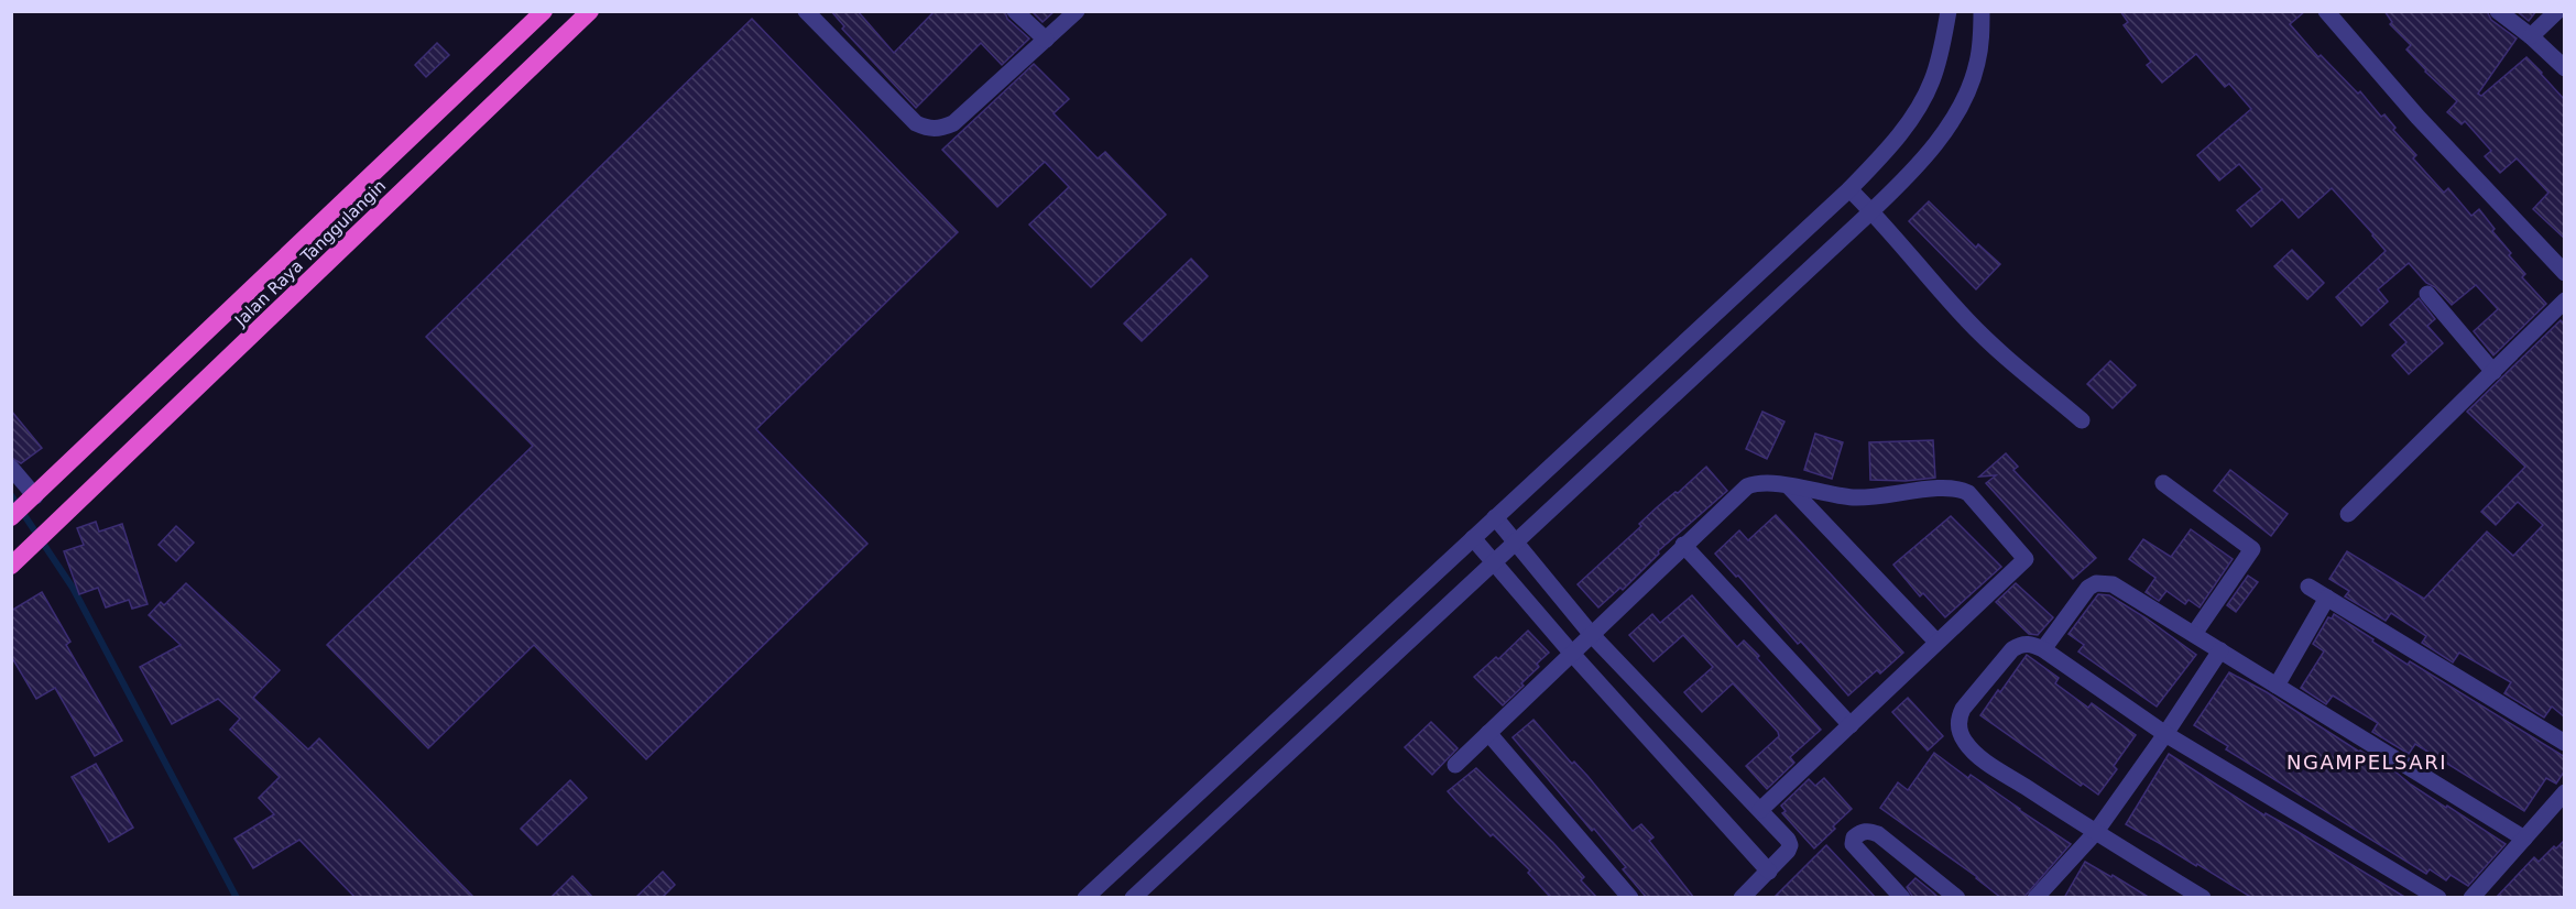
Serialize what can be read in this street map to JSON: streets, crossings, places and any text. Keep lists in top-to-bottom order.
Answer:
{
  "streets": {
    "highway": ["Jalan Raya Tanggulangin"]
  },
  "districts": ["NGAMPELSARI"]
}
